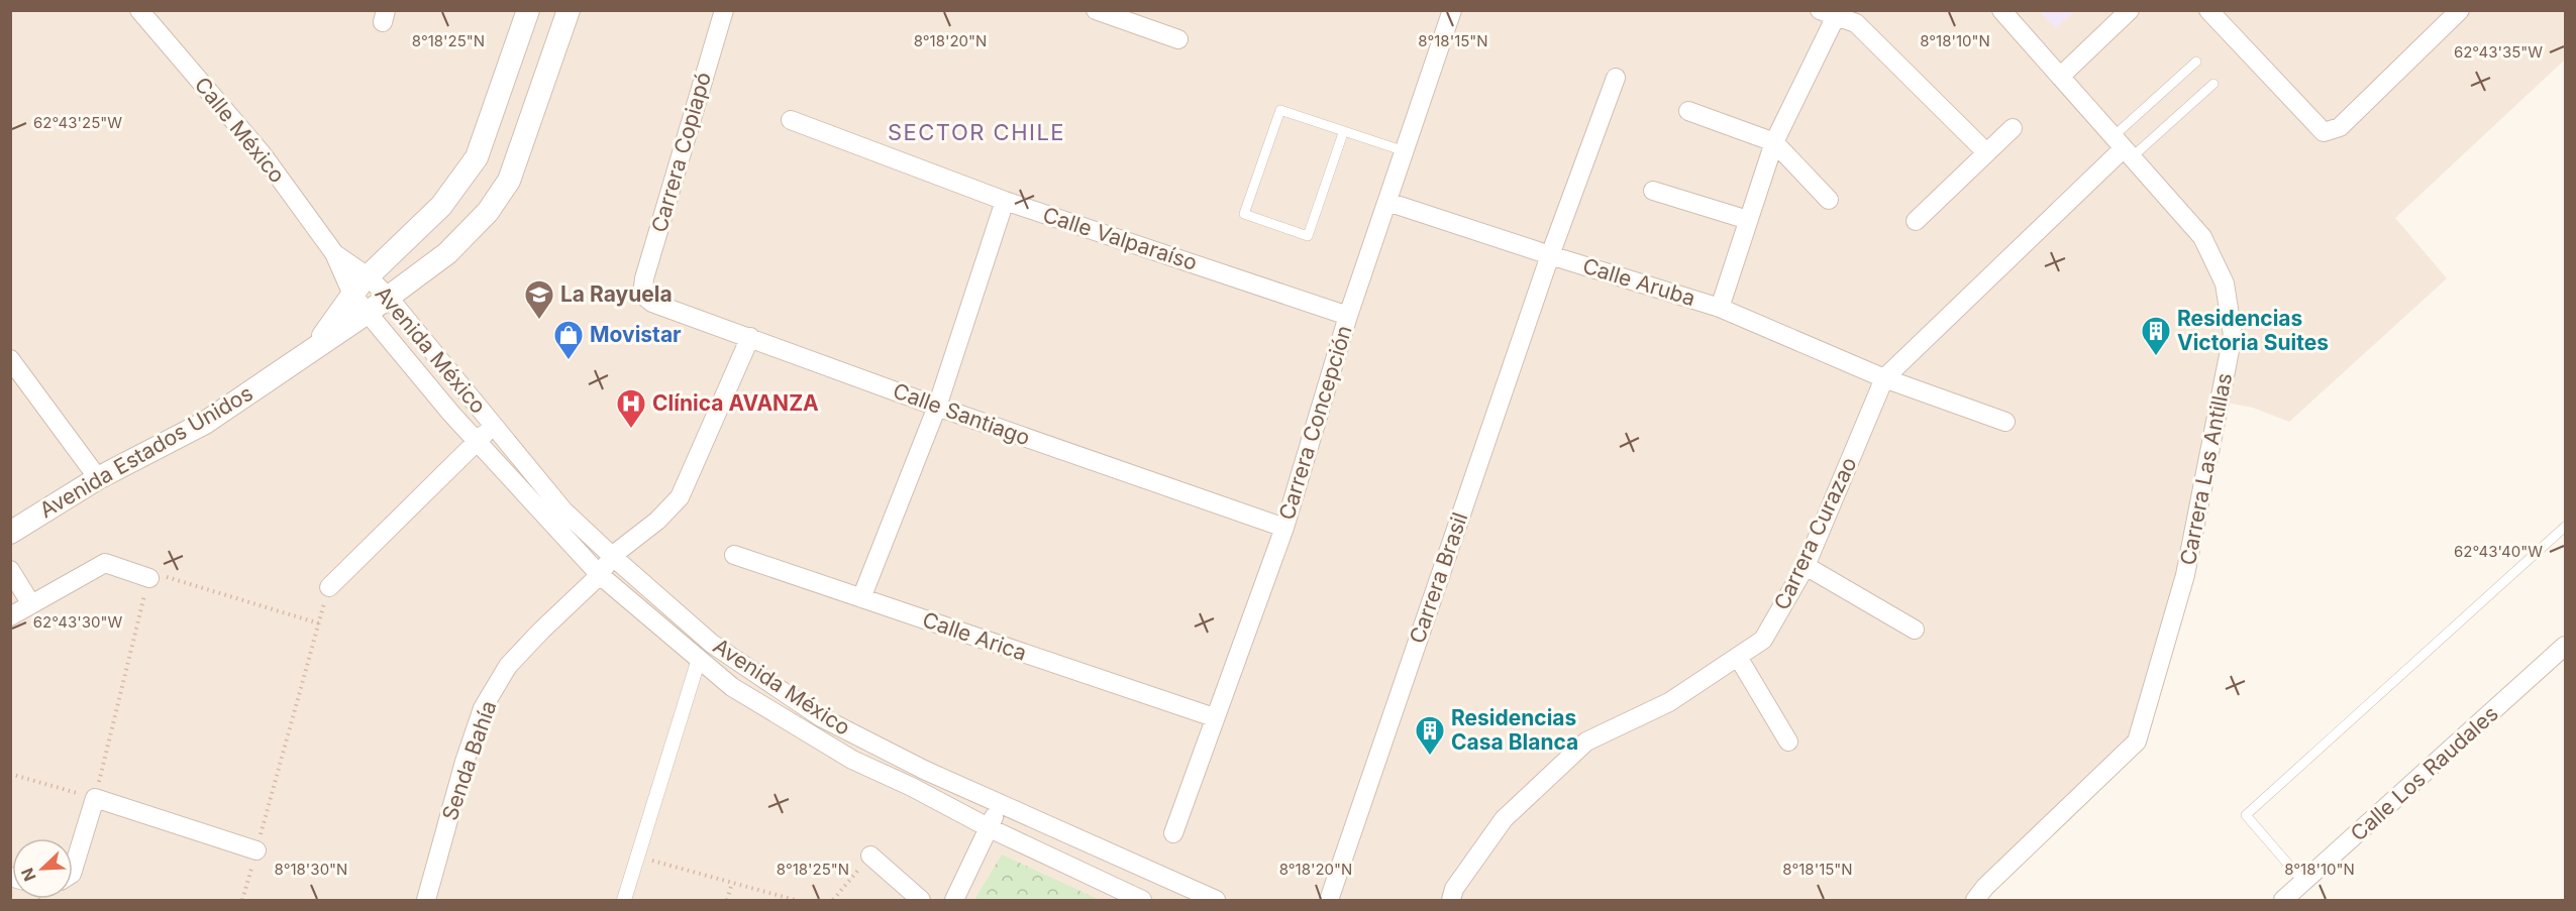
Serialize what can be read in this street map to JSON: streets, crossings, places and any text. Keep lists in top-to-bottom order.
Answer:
{
  "streets": {
    "street": [
      "Calle México",
      "Carrera Copiapó",
      "Calle Valparaíso",
      "Calle Aruba",
      "Avenida México",
      "Calle Santiago",
      "Carrera Concepción",
      "Avenida Estados Unidos",
      "Carrera Las Antillas",
      "Carrera Curazao",
      "Carrera Brasil",
      "Calle Arica",
      "Senda Bahía",
      "Calle Los Raudales"
    ]
  },
  "crossings": [
    ["Calle México", "Avenida México"],
    ["Carrera Copiapó", "Calle Santiago"],
    ["Calle Valparaíso", "Carrera Concepción"],
    ["Calle Aruba", "Carrera Concepción"],
    ["Calle Aruba", "Carrera Curazao"],
    ["Calle Aruba", "Carrera Brasil"],
    ["Avenida México", "Avenida Estados Unidos"],
    ["Avenida México", "Senda Bahía"],
    ["Calle Santiago", "Carrera Concepción"],
    ["Calle Santiago", "Senda Bahía"],
    ["Carrera Concepción", "Calle Arica"]
  ],
  "districts": ["SECTOR CHILE"],
  "places": {
    "school or university": ["La Rayuela"],
    "building": ["Residencias Victoria Suites", "Residencias Casa Blanca"],
    "shop": ["Movistar"],
    "hospital": ["Clínica AVANZA"]
  },
  "north": "bottom left",
  "coordinates": [
    "8°18'25\"N",
    "8°18'20\"N",
    "8°18'15\"N",
    "8°18'10\"N",
    "62°43'35\"W",
    "62°43'25\"W",
    "62°43'40\"W",
    "62°43'30\"W",
    "8°18'30\"N"
  ]
}
